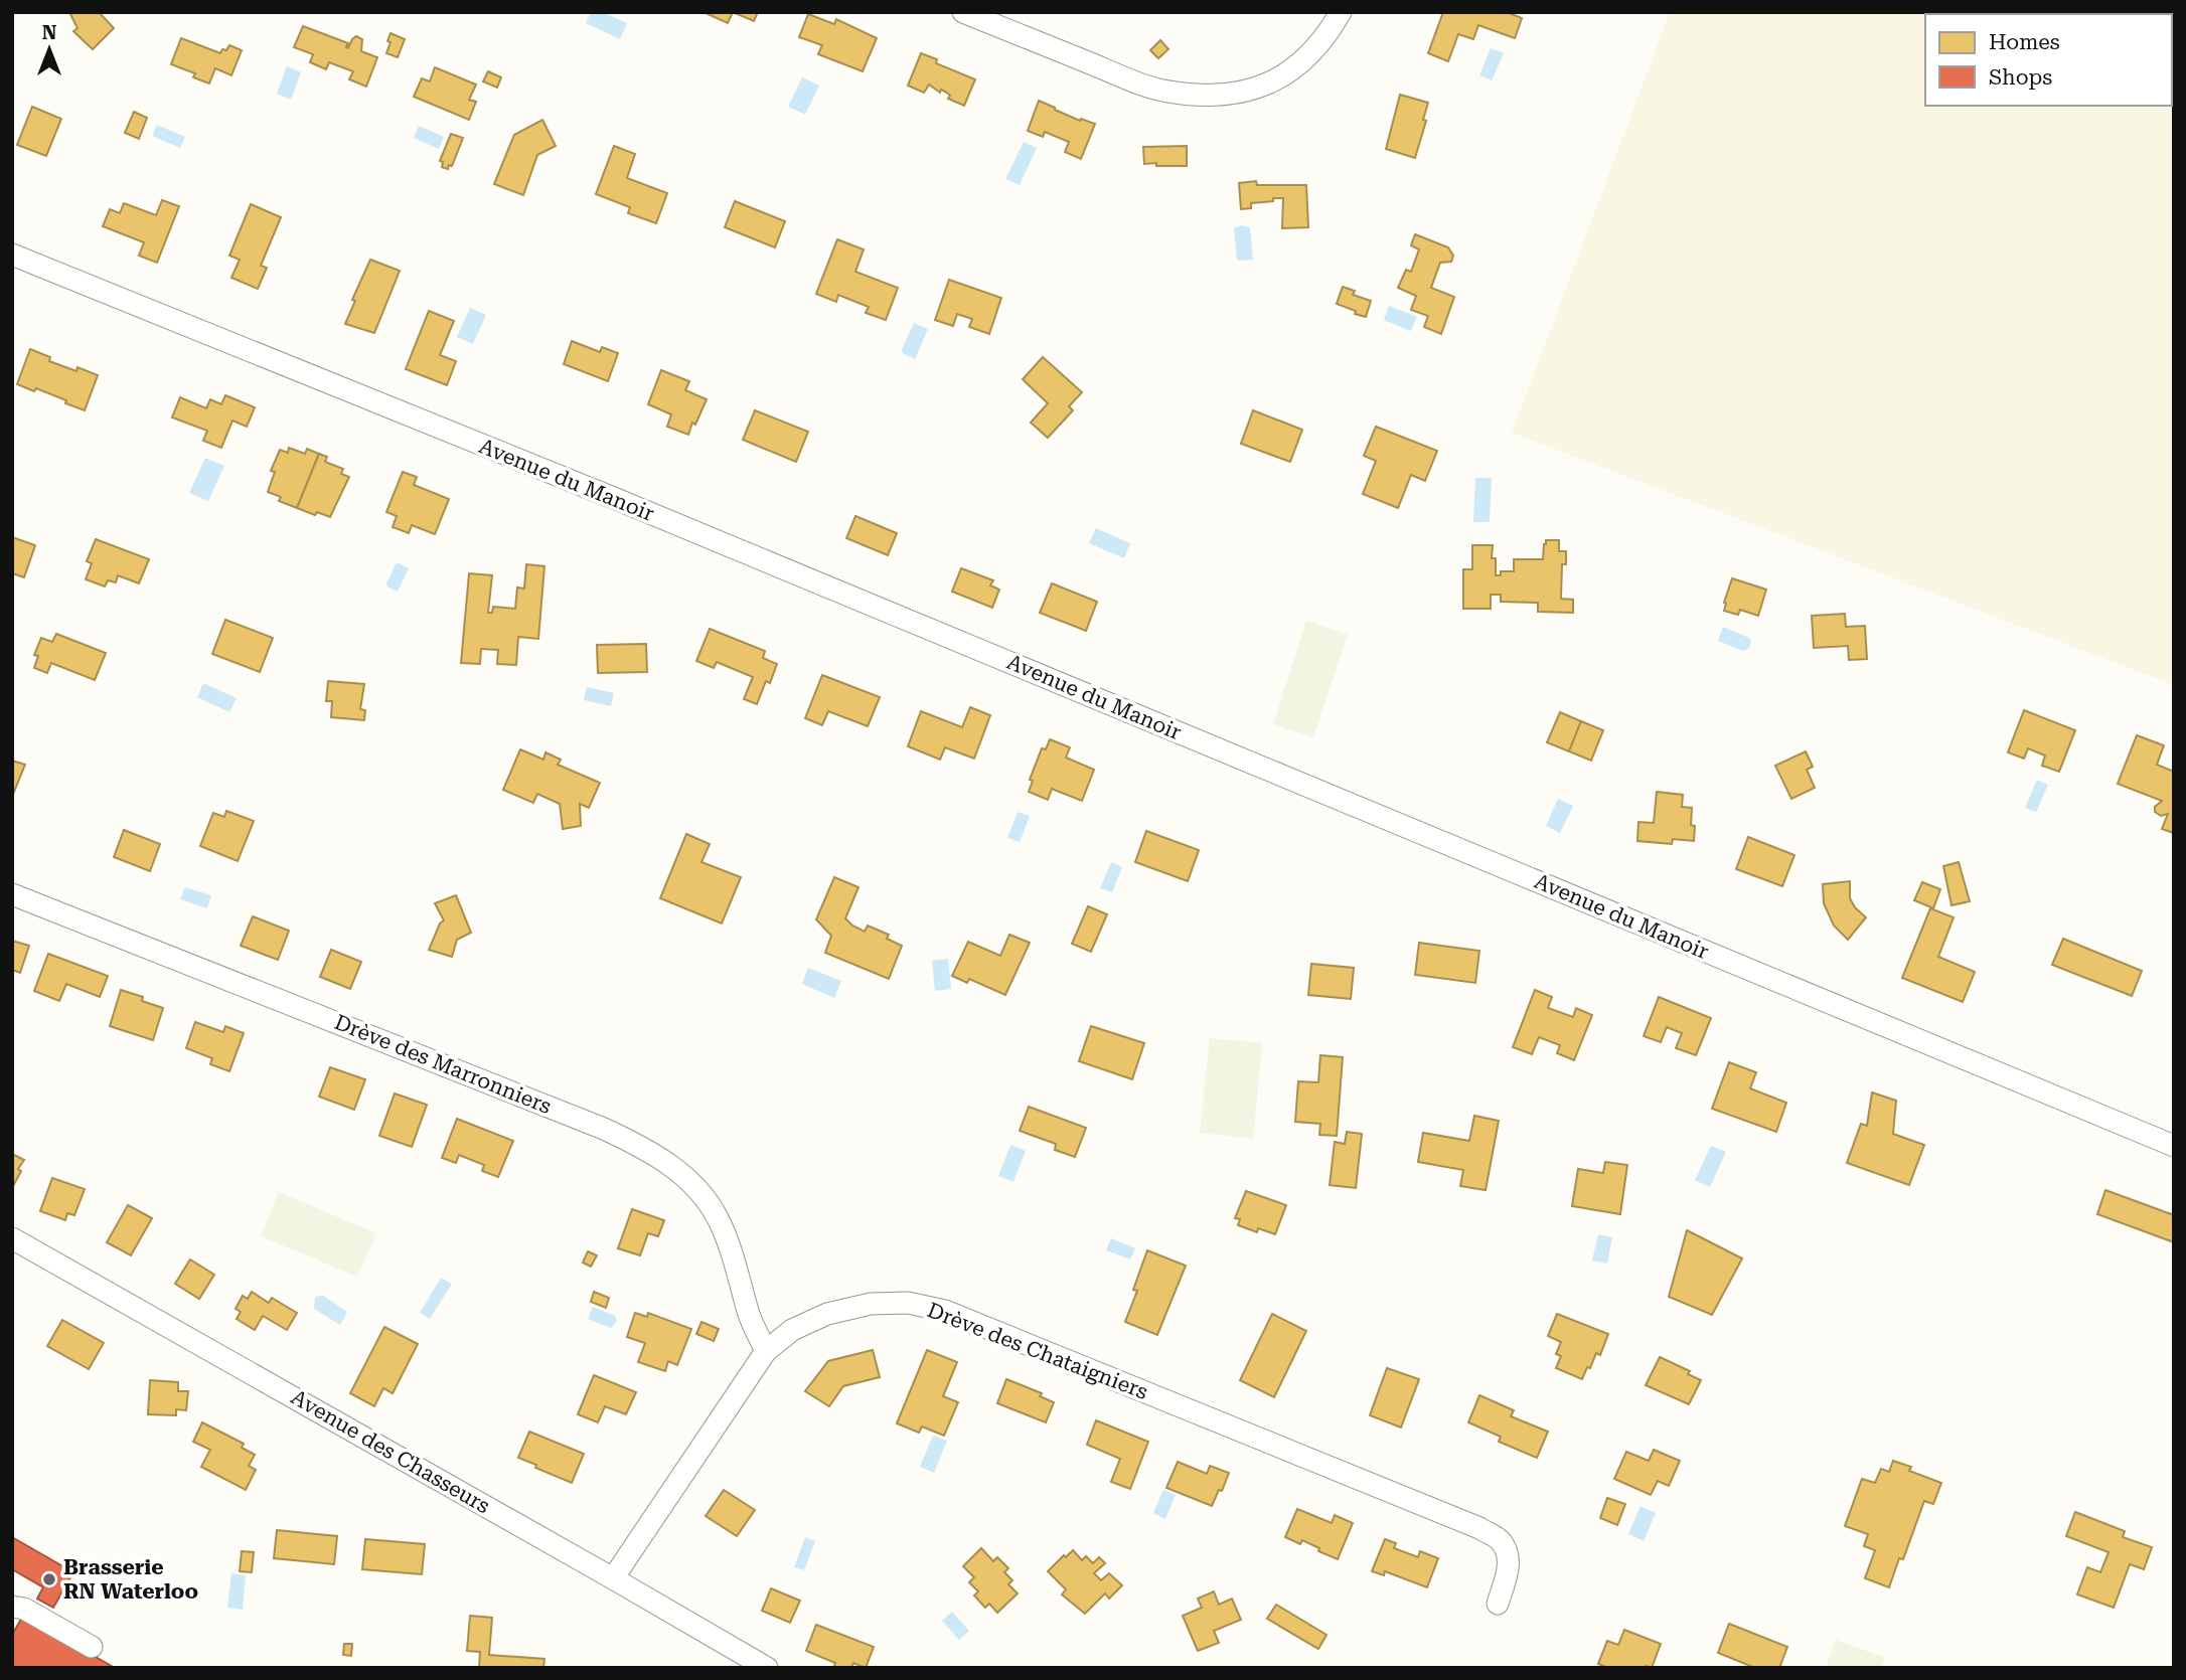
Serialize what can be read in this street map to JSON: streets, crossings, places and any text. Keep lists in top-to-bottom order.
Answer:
{
  "streets": {
    "street": [
      "Avenue du Manoir",
      "Drève des Marronniers",
      "Drève des Chataigniers",
      "Avenue des Chasseurs"
    ]
  },
  "crossings": [
    ["Drève des Marronniers", "Drève des Chataigniers"],
    ["Drève des Chataigniers", "Avenue des Chasseurs"]
  ],
  "places": ["Brasserie RN Waterloo"],
  "legend": ["Homes", "Shops"],
  "north": "top"
}
